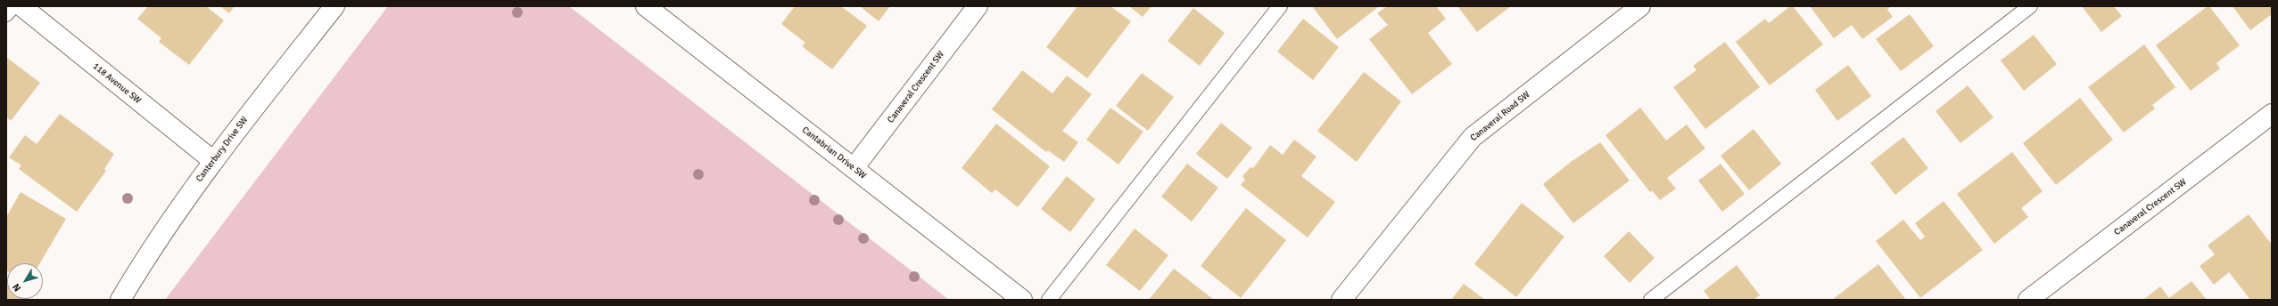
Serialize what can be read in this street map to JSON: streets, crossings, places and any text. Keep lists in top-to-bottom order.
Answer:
{
  "streets": {
    "street": [
      "118 Avenue SW",
      "Canaveral Crescent SW",
      "Canaveral Road SW",
      "Canterbury Drive SW",
      "Cantabrian Drive SW"
    ]
  },
  "crossings": [
    ["118 Avenue SW", "Canterbury Drive SW"],
    ["Canaveral Crescent SW", "Cantabrian Drive SW"]
  ],
  "north": "bottom left"
}
